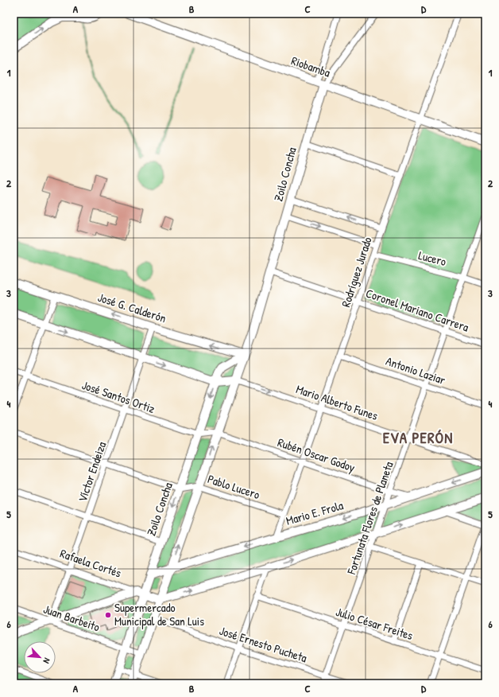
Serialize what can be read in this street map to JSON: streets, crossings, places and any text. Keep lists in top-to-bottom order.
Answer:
{
  "streets": {
    "street": [
      "Riobamba",
      "Zoilo Concha",
      "Lucero",
      "Rodríguez Jurado",
      "José G. Calderón",
      "Coronel Mariano Carrera",
      "Antonio Laziar",
      "José Santos Ortiz",
      "Mario Alberto Funes",
      "Rubén Oscar Godoy",
      "Víctor Endeiza",
      "Pablo Lucero",
      "Mario E. Frola",
      "Fortunata Flores de Planeta",
      "Rafaela Cortés",
      "Juan Barbeito",
      "Julio César Freites",
      "José Ernesto Pucheta"
    ]
  },
  "crossings": [
    ["Riobamba", "Zoilo Concha"],
    ["Riobamba", "Rodríguez Jurado"],
    ["Zoilo Concha", "José G. Calderón"],
    ["Zoilo Concha", "Coronel Mariano Carrera"],
    ["Zoilo Concha", "José Santos Ortiz"],
    ["Zoilo Concha", "Mario Alberto Funes"],
    ["Zoilo Concha", "Rubén Oscar Godoy"],
    ["Zoilo Concha", "Pablo Lucero"],
    ["Zoilo Concha", "Mario E. Frola"],
    ["Zoilo Concha", "Rafaela Cortés"],
    ["Zoilo Concha", "Juan Barbeito"],
    ["Zoilo Concha", "José Ernesto Pucheta"],
    ["Lucero", "Rodríguez Jurado"],
    ["Lucero", "Fortunata Flores de Planeta"],
    ["Rodríguez Jurado", "Coronel Mariano Carrera"],
    ["Rodríguez Jurado", "Antonio Laziar"],
    ["Rodríguez Jurado", "Mario Alberto Funes"],
    ["Rodríguez Jurado", "Rubén Oscar Godoy"],
    ["Rodríguez Jurado", "Pablo Lucero"],
    ["Rodríguez Jurado", "Mario E. Frola"],
    ["José G. Calderón", "Víctor Endeiza"],
    ["Coronel Mariano Carrera", "Fortunata Flores de Planeta"],
    ["Antonio Laziar", "Fortunata Flores de Planeta"],
    ["José Santos Ortiz", "Rubén Oscar Godoy"],
    ["José Santos Ortiz", "Víctor Endeiza"],
    ["Mario Alberto Funes", "Fortunata Flores de Planeta"],
    ["Rubén Oscar Godoy", "Mario E. Frola"],
    ["Rubén Oscar Godoy", "Fortunata Flores de Planeta"],
    ["Víctor Endeiza", "Pablo Lucero"],
    ["Víctor Endeiza", "Rafaela Cortés"],
    ["Víctor Endeiza", "Juan Barbeito"],
    ["Mario E. Frola", "Fortunata Flores de Planeta"],
    ["Fortunata Flores de Planeta", "Julio César Freites"],
    ["Fortunata Flores de Planeta", "José Ernesto Pucheta"]
  ],
  "districts": ["EVA PERÓN"],
  "places": ["Supermercado Municipal de San Luis"],
  "north": "bottom right",
  "grid": {
    "columns": [
      "A",
      "B",
      "C",
      "D"
    ],
    "rows": [
      "1",
      "2",
      "3",
      "4",
      "5",
      "6"
    ]
  }
}
